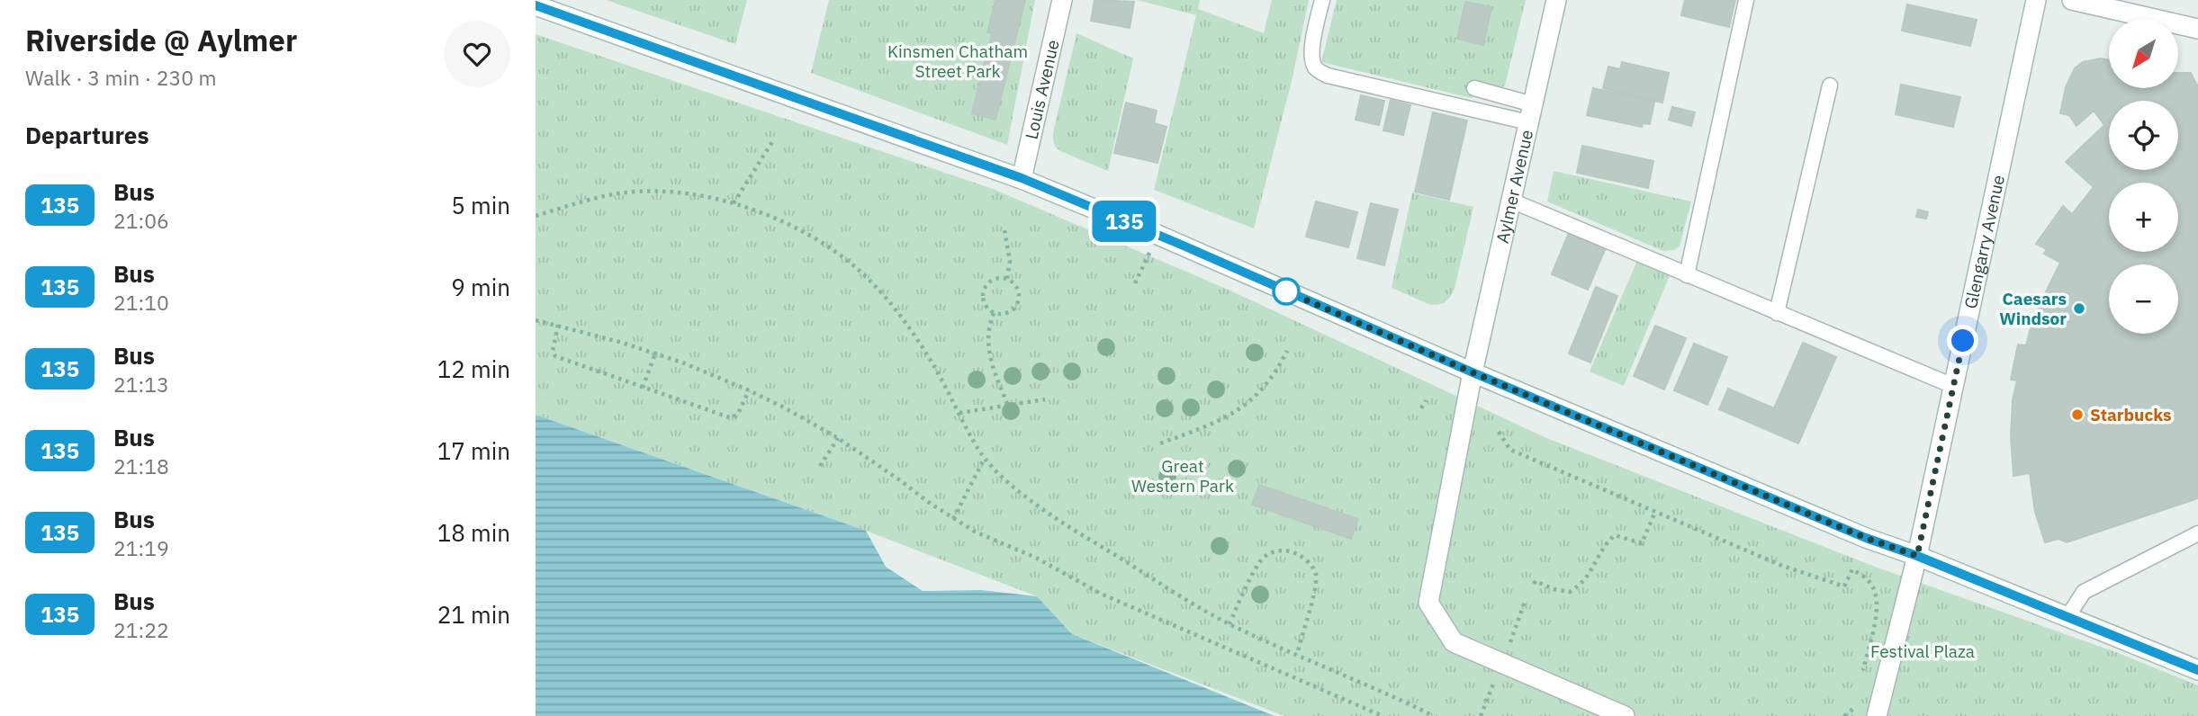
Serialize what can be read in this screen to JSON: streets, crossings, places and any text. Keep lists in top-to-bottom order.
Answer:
{
  "streets": {
    "main road": ["Louis Avenue", "Aylmer Avenue", "Glengarry Avenue"]
  },
  "parks": ["Kinsmen Chatham Street Park", "Great Western Park", "Festival Plaza"],
  "places": ["Caesars Windsor", "Starbucks"],
  "lines": ["bus line 135"],
  "north": "bottom left",
  "page": {
    "heading": [
      ["Riverside @ Aylmer", "Walk · 3 min · 230 m"],
      "Departures"
    ],
    "on_map": "135",
    "map_buttons": ["+", "−"],
    "list": [
      {
        "mark": "135",
        "name": "Bus",
        "note": "21:06",
        "value": "5 min"
      },
      {
        "mark": "135",
        "name": "Bus",
        "note": "21:10",
        "value": "9 min"
      },
      {
        "mark": "135",
        "name": "Bus",
        "note": "21:13",
        "value": "12 min"
      },
      {
        "mark": "135",
        "name": "Bus",
        "note": "21:18",
        "value": "17 min"
      },
      {
        "mark": "135",
        "name": "Bus",
        "note": "21:19",
        "value": "18 min"
      },
      {
        "mark": "135",
        "name": "Bus",
        "note": "21:22",
        "value": "21 min"
      }
    ]
  }
}
